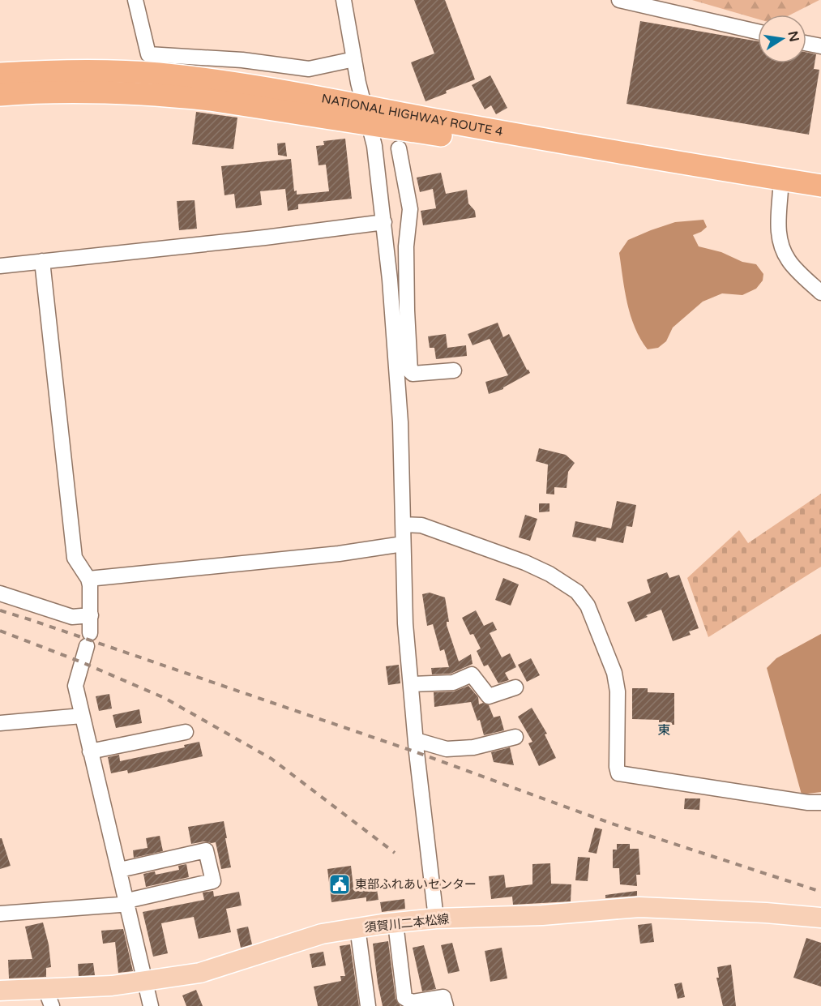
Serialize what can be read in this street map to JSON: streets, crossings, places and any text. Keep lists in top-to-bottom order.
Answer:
{
  "streets": {
    "highway": ["NATIONAL HIGHWAY ROUTE 4"],
    "main road": ["須賀川二本松線"]
  },
  "districts": ["東"],
  "places": {
    "public building": ["東部ふれあいセンター"]
  },
  "north": "right"
}
